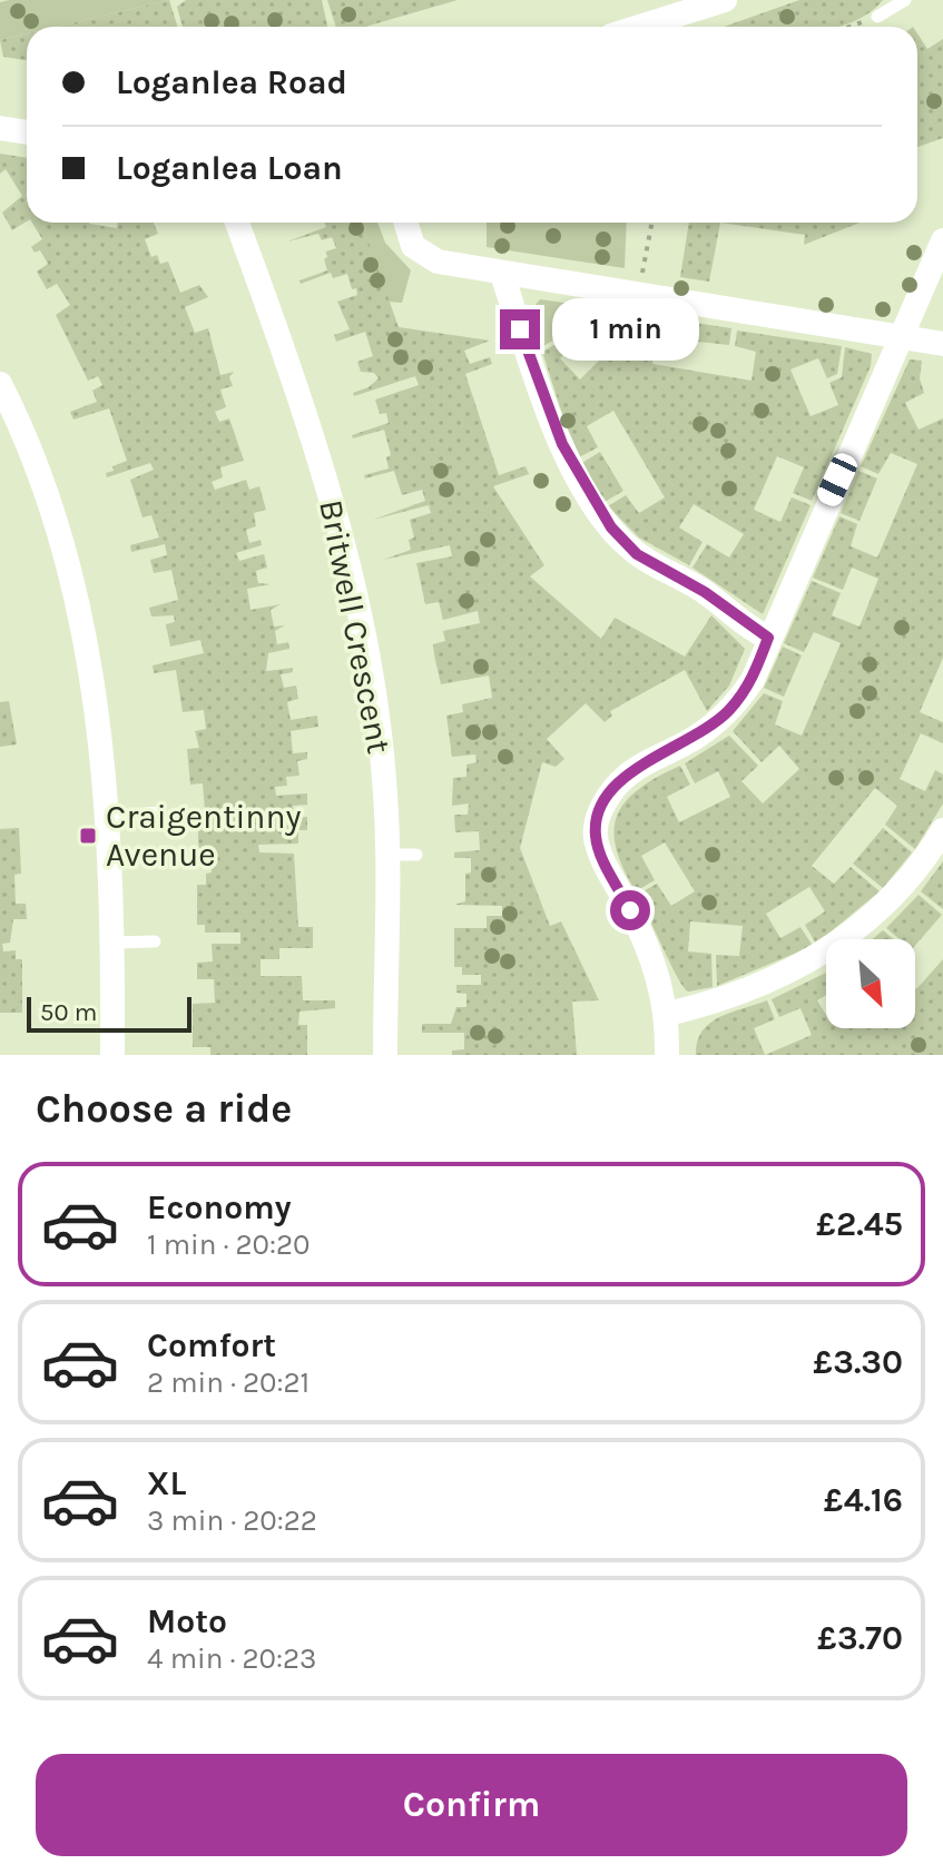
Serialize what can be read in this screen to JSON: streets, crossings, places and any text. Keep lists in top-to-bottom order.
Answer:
{
  "streets": {
    "street": ["Britwell Crescent"]
  },
  "places": {
    "transit": ["Craigentinny Avenue"]
  },
  "scale_bar": "50 m",
  "north": "bottom right",
  "page": {
    "banner": ["Loganlea Road", "Loganlea Loan"],
    "bubble": "1 min",
    "scale": "50 m",
    "heading": "Choose a ride",
    "list": [
      {
        "name": "Economy",
        "note": "1 min · 20:20",
        "value": "£2.45"
      },
      {
        "name": "Comfort",
        "note": "2 min · 20:21",
        "value": "£3.30"
      },
      {
        "name": "XL",
        "note": "3 min · 20:22",
        "value": "£4.16"
      },
      {
        "name": "Moto",
        "note": "4 min · 20:23",
        "value": "£3.70"
      }
    ],
    "buttons": "Confirm"
  }
}
